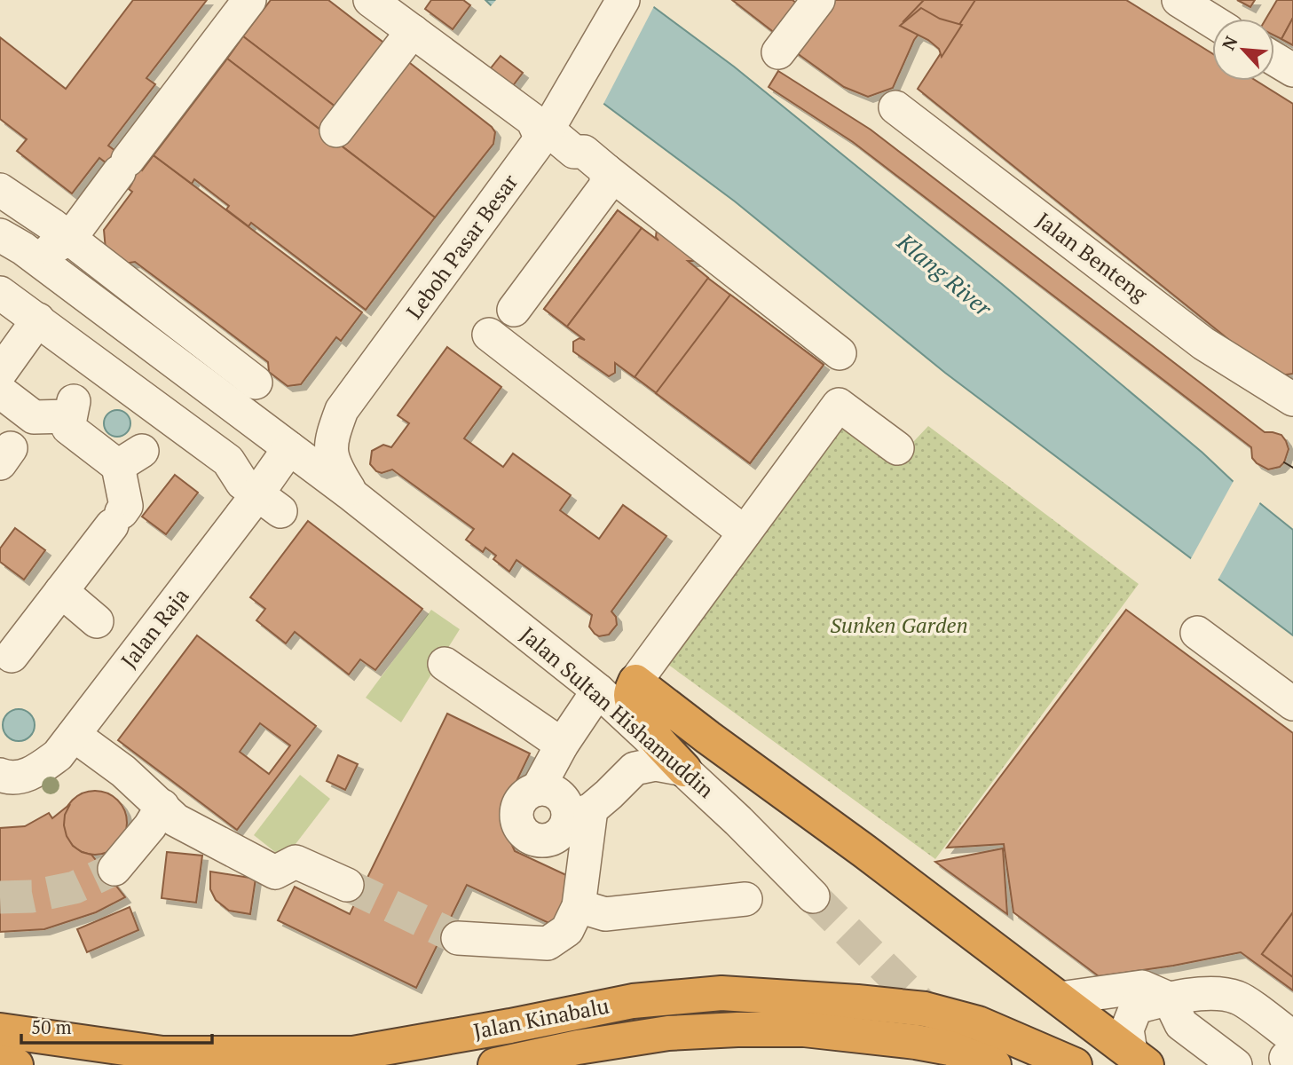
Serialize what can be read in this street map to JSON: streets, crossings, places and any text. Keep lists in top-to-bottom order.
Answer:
{
  "streets": {
    "highway": ["Jalan Kinabalu"],
    "street": [
      "Leboh Pasar Besar",
      "Jalan Benteng",
      "Jalan Raja",
      "Jalan Sultan Hishamuddin"
    ]
  },
  "crossings": [
    ["Leboh Pasar Besar", "Jalan Sultan Hishamuddin"]
  ],
  "water": ["Klang River"],
  "parks": ["Sunken Garden"],
  "scale_bar": "50 m",
  "north": "top left"
}
